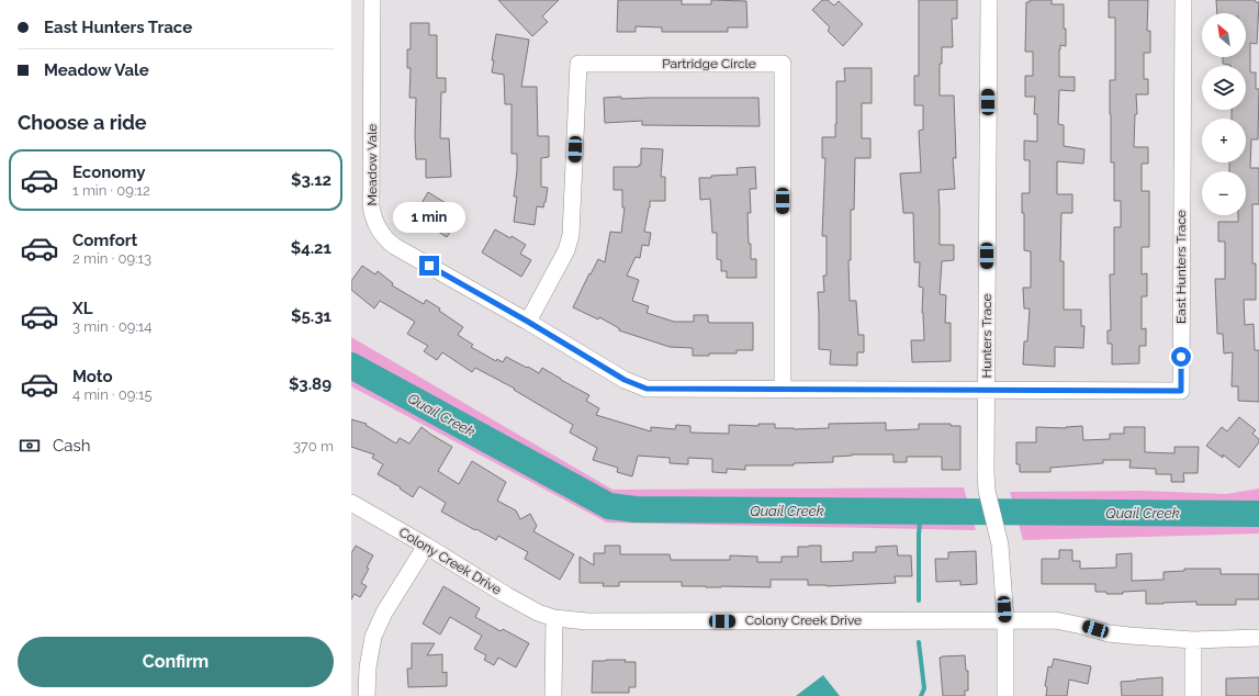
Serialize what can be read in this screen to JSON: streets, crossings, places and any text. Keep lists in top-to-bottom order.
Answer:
{
  "streets": {
    "street": [
      "Partridge Circle",
      "Meadow Vale",
      "East Hunters Trace",
      "Hunters Trace",
      "Colony Creek Drive"
    ]
  },
  "crossings": [
    ["Partridge Circle", "Meadow Vale"],
    ["Meadow Vale", "East Hunters Trace"],
    ["Meadow Vale", "Hunters Trace"],
    ["East Hunters Trace", "Hunters Trace"],
    ["Hunters Trace", "Colony Creek Drive"]
  ],
  "water": ["Quail Creek"],
  "north": "top left",
  "page": {
    "banner": ["East Hunters Trace", "Meadow Vale"],
    "map_buttons": ["+", "−"],
    "heading": "Choose a ride",
    "list": [
      {
        "name": "Economy",
        "note": "1 min · 09:12",
        "value": "$3.12"
      },
      {
        "name": "Comfort",
        "note": "2 min · 09:13",
        "value": "$4.21"
      },
      {
        "name": "XL",
        "note": "3 min · 09:14",
        "value": "$5.31"
      },
      {
        "name": "Moto",
        "note": "4 min · 09:15",
        "value": "$3.89"
      }
    ],
    "bubble": "1 min",
    "pay": ["Cash", "370 m"],
    "buttons": "Confirm"
  }
}
